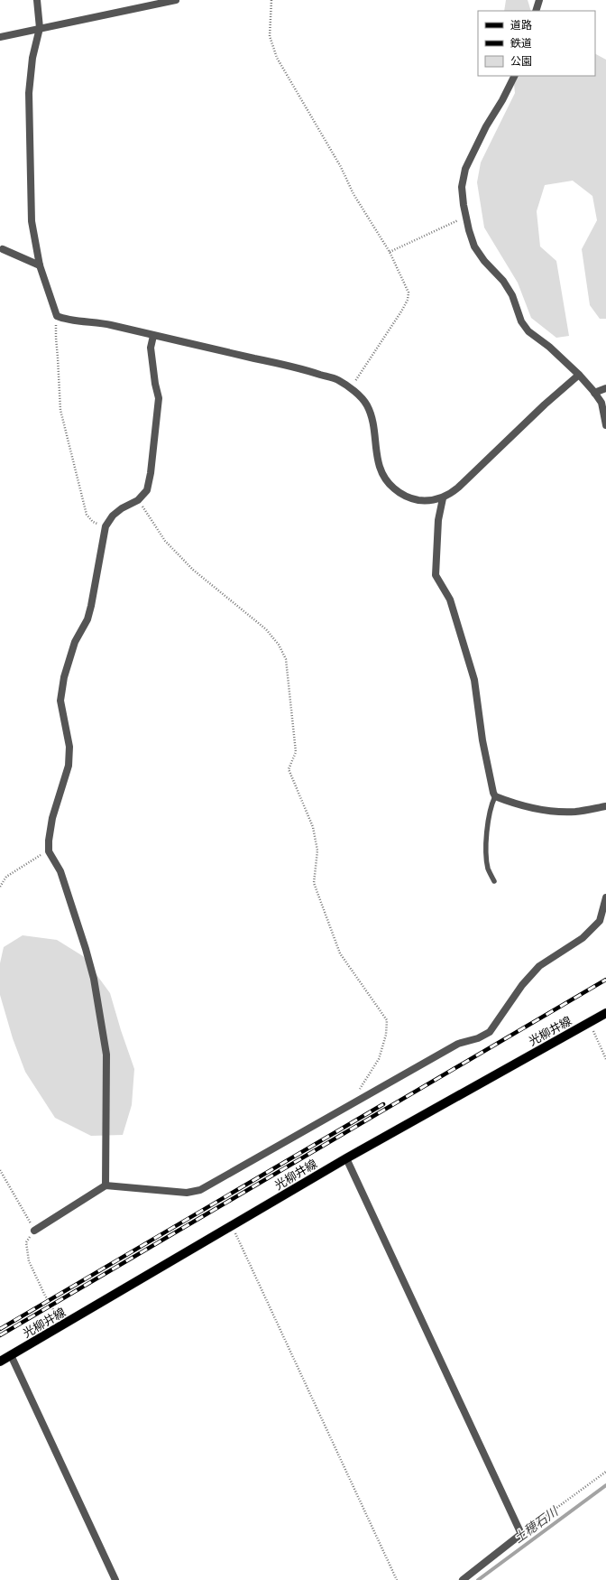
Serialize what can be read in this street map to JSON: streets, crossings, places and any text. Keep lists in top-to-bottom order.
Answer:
{
  "streets": {
    "main road": ["光柳井線"]
  },
  "water": ["土穂石川"],
  "legend": ["道路", "鉄道", "公園"]
}
